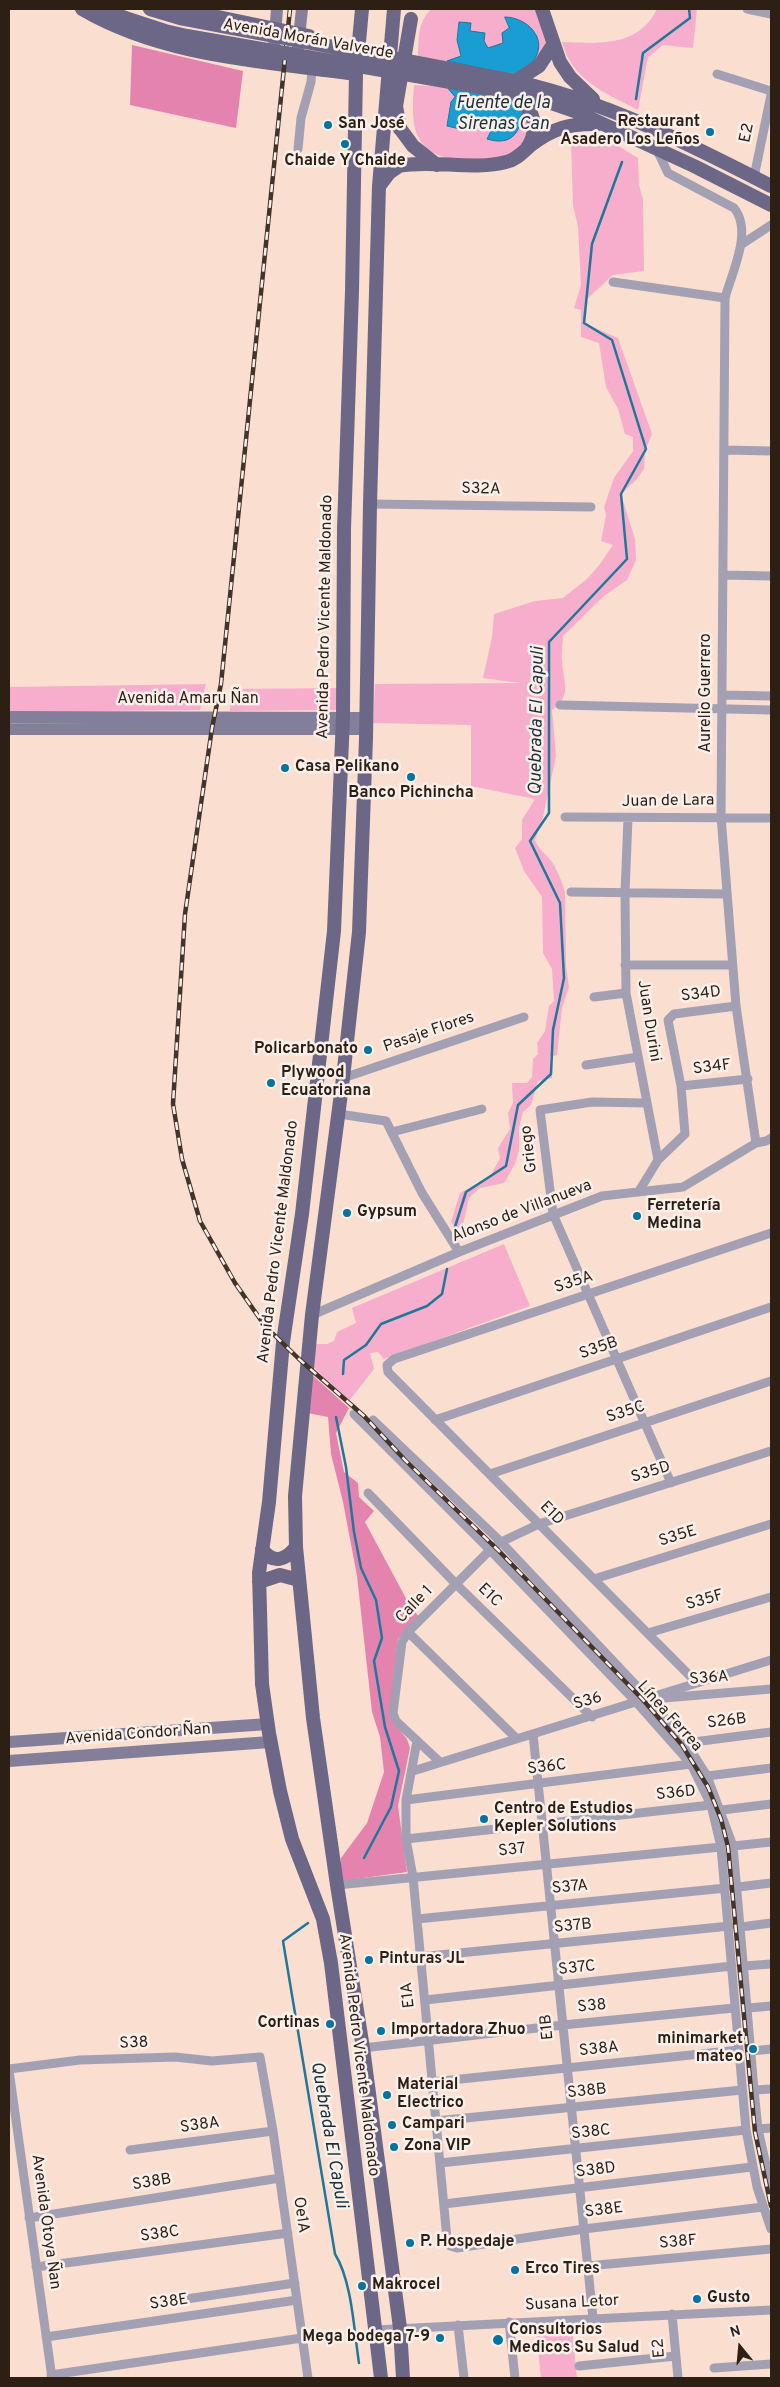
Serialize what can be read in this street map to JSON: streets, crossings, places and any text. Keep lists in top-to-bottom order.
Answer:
{
  "streets": {
    "main road": [
      "Avenida Morán Valverde",
      "Avenida Pedro Vicente Maldonado",
      "Avenida Amaru Ñan",
      "Avenida Condor Ñan"
    ],
    "street": [
      "E2",
      "S32A",
      "Aurelio Guerrero",
      "Juan de Lara",
      "S34D",
      "Juan Durini",
      "Pasaje Flores",
      "S34F",
      "Griego",
      "Alonso de Villanueva",
      "S35A",
      "S35B",
      "S35C",
      "S35D",
      "E1D",
      "S35E",
      "E1C",
      "S35F",
      "Calle 1",
      "S36A",
      "S36",
      "Línea Ferrea",
      "S26B",
      "S36C",
      "S36D",
      "S37",
      "S37A",
      "S37B",
      "S37C",
      "E1A",
      "S38",
      "E1B",
      "S38A",
      "S38B",
      "S38C",
      "S38D",
      "S38E",
      "Oe1A",
      "Avenida Otoya Ñan",
      "S38F",
      "Susana Letor"
    ]
  },
  "crossings": [
    ["E2", "Susana Letor"],
    ["S32A", "Avenida Pedro Vicente Maldonado"],
    ["Avenida Pedro Vicente Maldonado", "Avenida Amaru Ñan"],
    ["Avenida Pedro Vicente Maldonado", "Pasaje Flores"],
    ["Avenida Pedro Vicente Maldonado", "Alonso de Villanueva"],
    ["Avenida Pedro Vicente Maldonado", "Avenida Condor Ñan"],
    ["Avenida Pedro Vicente Maldonado", "S37"],
    ["Avenida Pedro Vicente Maldonado", "S38"],
    ["Avenida Pedro Vicente Maldonado", "Susana Letor"],
    ["Aurelio Guerrero", "Juan de Lara"],
    ["Aurelio Guerrero", "S34D"],
    ["Aurelio Guerrero", "S34F"],
    ["Aurelio Guerrero", "Alonso de Villanueva"],
    ["Juan de Lara", "Juan Durini"],
    ["S34D", "S34F"],
    ["Juan Durini", "Griego"],
    ["Griego", "Alonso de Villanueva"],
    ["Griego", "S35A"],
    ["Griego", "S35B"],
    ["Griego", "S35C"],
    ["Griego", "S35D"],
    ["S35A", "E1D"],
    ["S35B", "E1D"],
    ["S35C", "E1D"],
    ["S35D", "E1D"],
    ["S35D", "Calle 1"],
    ["E1D", "S35E"],
    ["E1D", "S35F"],
    ["E1D", "Calle 1"],
    ["E1D", "S36"],
    ["E1C", "Calle 1"],
    ["E1C", "S36"],
    ["Calle 1", "S36"],
    ["Calle 1", "Línea Ferrea"],
    ["Calle 1", "E1A"],
    ["S36A", "S36"],
    ["S36A", "Línea Ferrea"],
    ["S36", "Línea Ferrea"],
    ["S36", "E1A"],
    ["S36", "E1B"],
    ["Línea Ferrea", "S26B"],
    ["Línea Ferrea", "S36C"],
    ["Línea Ferrea", "S36D"],
    ["Línea Ferrea", "S37"],
    ["Línea Ferrea", "S37A"],
    ["Línea Ferrea", "S37B"],
    ["Línea Ferrea", "S37C"],
    ["Línea Ferrea", "S38"],
    ["Línea Ferrea", "S38A"],
    ["Línea Ferrea", "S38B"],
    ["Línea Ferrea", "S38C"],
    ["Línea Ferrea", "S38D"],
    ["Línea Ferrea", "S38E"],
    ["S36C", "E1A"],
    ["S36C", "E1B"],
    ["S36D", "E1A"],
    ["S36D", "E1B"],
    ["S37", "E1A"],
    ["S37", "E1B"],
    ["S37A", "E1A"],
    ["S37A", "E1B"],
    ["S37B", "E1A"],
    ["S37B", "E1B"],
    ["S37C", "E1A"],
    ["S37C", "E1B"],
    ["E1A", "S38"],
    ["E1A", "S38A"],
    ["E1A", "S38B"],
    ["E1A", "S38C"],
    ["E1A", "S38D"],
    ["E1A", "S38E"],
    ["S38", "E1B"],
    ["S38", "Oe1A"],
    ["S38", "Avenida Otoya Ñan"],
    ["E1B", "S38A"],
    ["E1B", "S38B"],
    ["E1B", "S38C"],
    ["E1B", "S38D"],
    ["E1B", "S38E"],
    ["E1B", "S38F"],
    ["E1B", "Susana Letor"],
    ["S38A", "Oe1A"],
    ["S38B", "Oe1A"],
    ["S38B", "Avenida Otoya Ñan"],
    ["S38C", "Oe1A"],
    ["S38C", "Avenida Otoya Ñan"],
    ["S38E", "Oe1A"],
    ["S38E", "Avenida Otoya Ñan"]
  ],
  "water": ["Fuente de la Sirenas Can", "Quebrada El Capuli"],
  "places": [
    "San José",
    "Restaurant Asadero Los Leños",
    "Chaide Y Chaide",
    "Casa Pelikano",
    "Banco Pichincha",
    "Policarbonato",
    "Plywood Ecuatoriana",
    "Gypsum",
    "Ferretería Medina",
    "Centro de Estudios Kepler Solutions",
    "Pinturas JL",
    "Cortinas",
    "Importadora Zhuo",
    "minimarket mateo",
    "Material Electrico",
    "Campari",
    "Zona VIP",
    "P. Hospedaje",
    "Erco Tires",
    "Makrocel",
    "Gusto",
    "Mega bodega 7-9",
    "Consultorios Medicos Su Salud"
  ],
  "north": "top"
}
